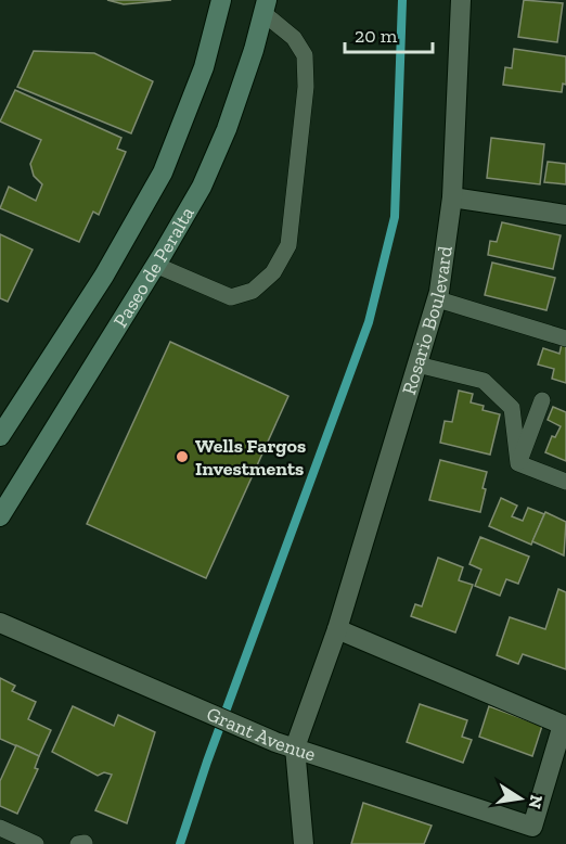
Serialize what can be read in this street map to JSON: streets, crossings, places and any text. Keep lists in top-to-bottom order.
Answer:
{
  "streets": {
    "main road": ["Paseo de Peralta"],
    "street": ["Rosario Boulevard", "Grant Avenue"]
  },
  "crossings": [
    ["Rosario Boulevard", "Grant Avenue"]
  ],
  "places": ["Wells Fargos Investments"],
  "scale_bar": "20 m",
  "north": "right"
}
